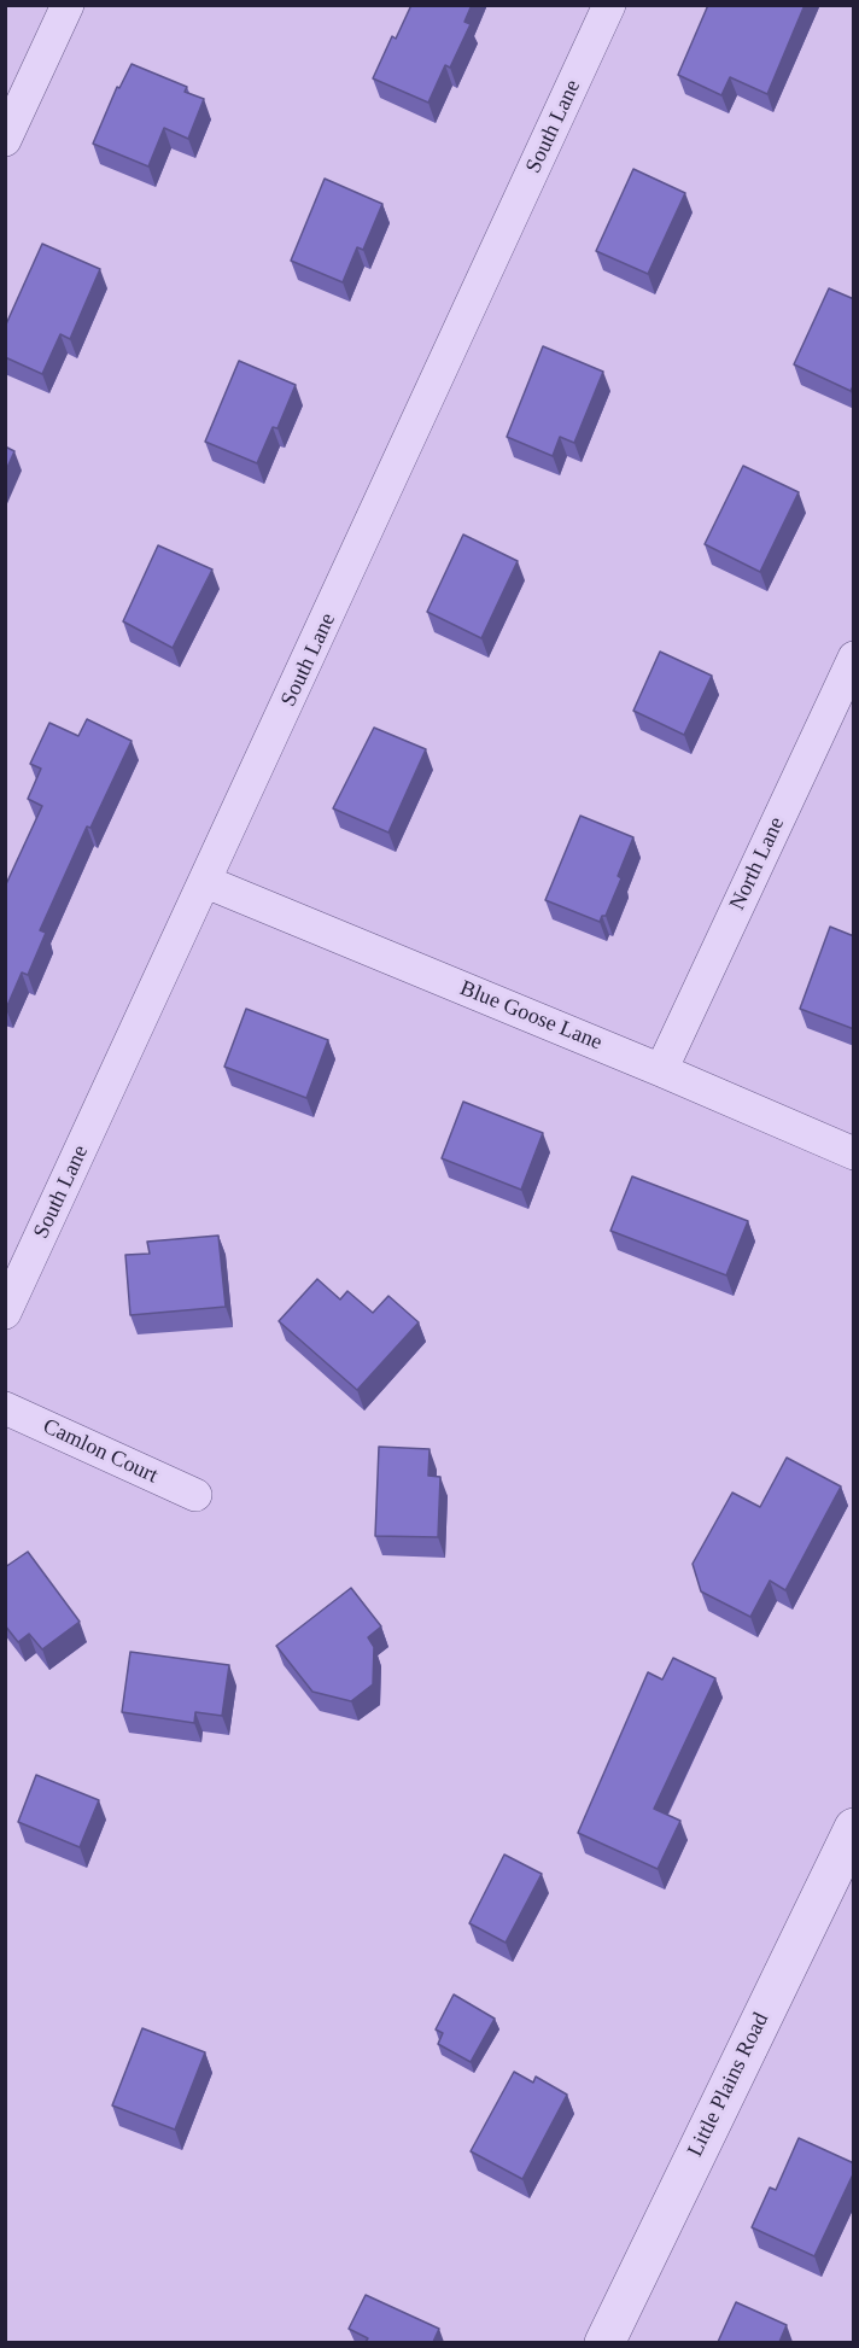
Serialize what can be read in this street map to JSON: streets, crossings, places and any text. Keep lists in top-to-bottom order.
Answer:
{
  "streets": {
    "street": [
      "South Lane",
      "North Lane",
      "Blue Goose Lane",
      "Camlon Court",
      "Little Plains Road"
    ]
  },
  "crossings": [
    ["South Lane", "Blue Goose Lane"],
    ["North Lane", "Blue Goose Lane"]
  ]
}
